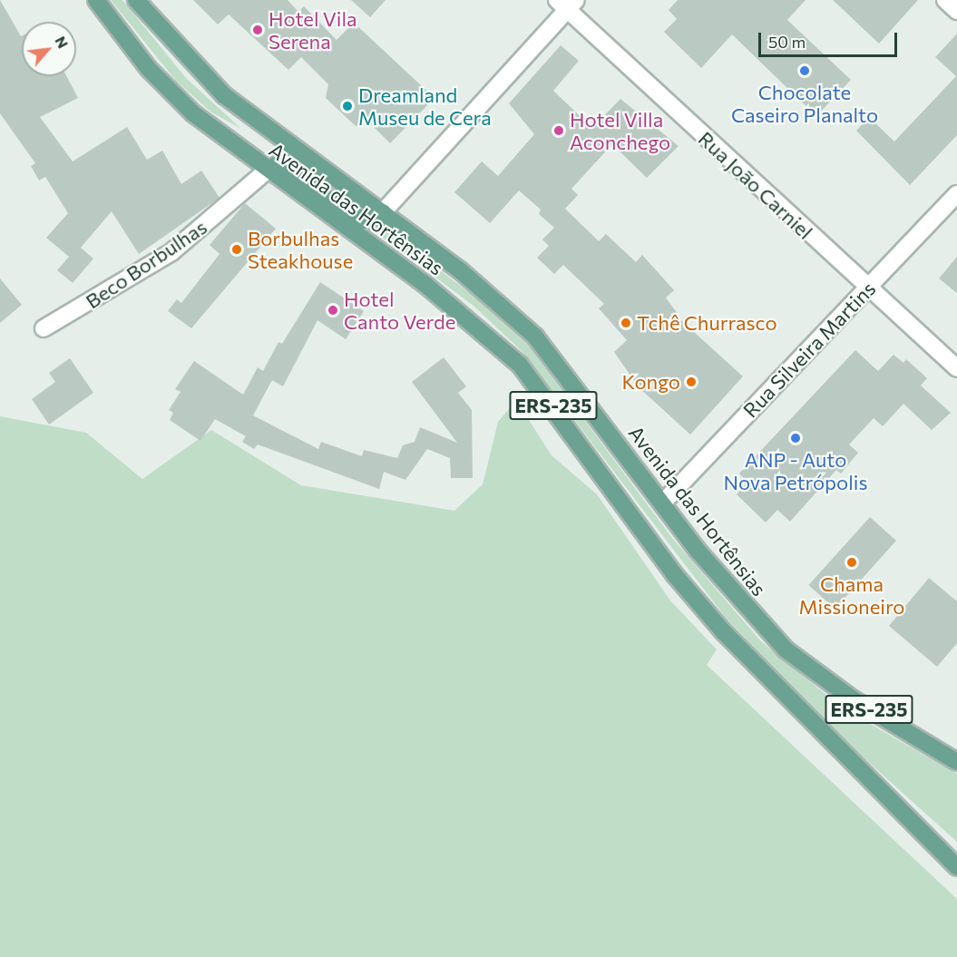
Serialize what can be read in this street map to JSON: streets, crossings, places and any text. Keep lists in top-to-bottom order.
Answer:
{
  "streets": {
    "main road": ["Avenida das Hortênsias", "ERS-235"],
    "street": ["Rua João Carniel", "Beco Borbulhas", "Rua Silveira Martins"]
  },
  "crossings": [
    ["Rua João Carniel", "Rua Silveira Martins"],
    ["Avenida das Hortênsias", "Beco Borbulhas"],
    ["Avenida das Hortênsias", "Rua Silveira Martins"]
  ],
  "places": [
    "Hotel Vila Serena",
    "Chocolate Caseiro Planalto",
    "Dreamland Museu de Cera",
    "Hotel Villa Aconchego",
    "Borbulhas Steakhouse",
    "Hotel Canto Verde",
    "Tchê Churrasco",
    "Kongo",
    "ANP - Auto Nova Petrópolis",
    "Chama Missioneiro"
  ],
  "scale_bar": "50 m",
  "north": "top right"
}
